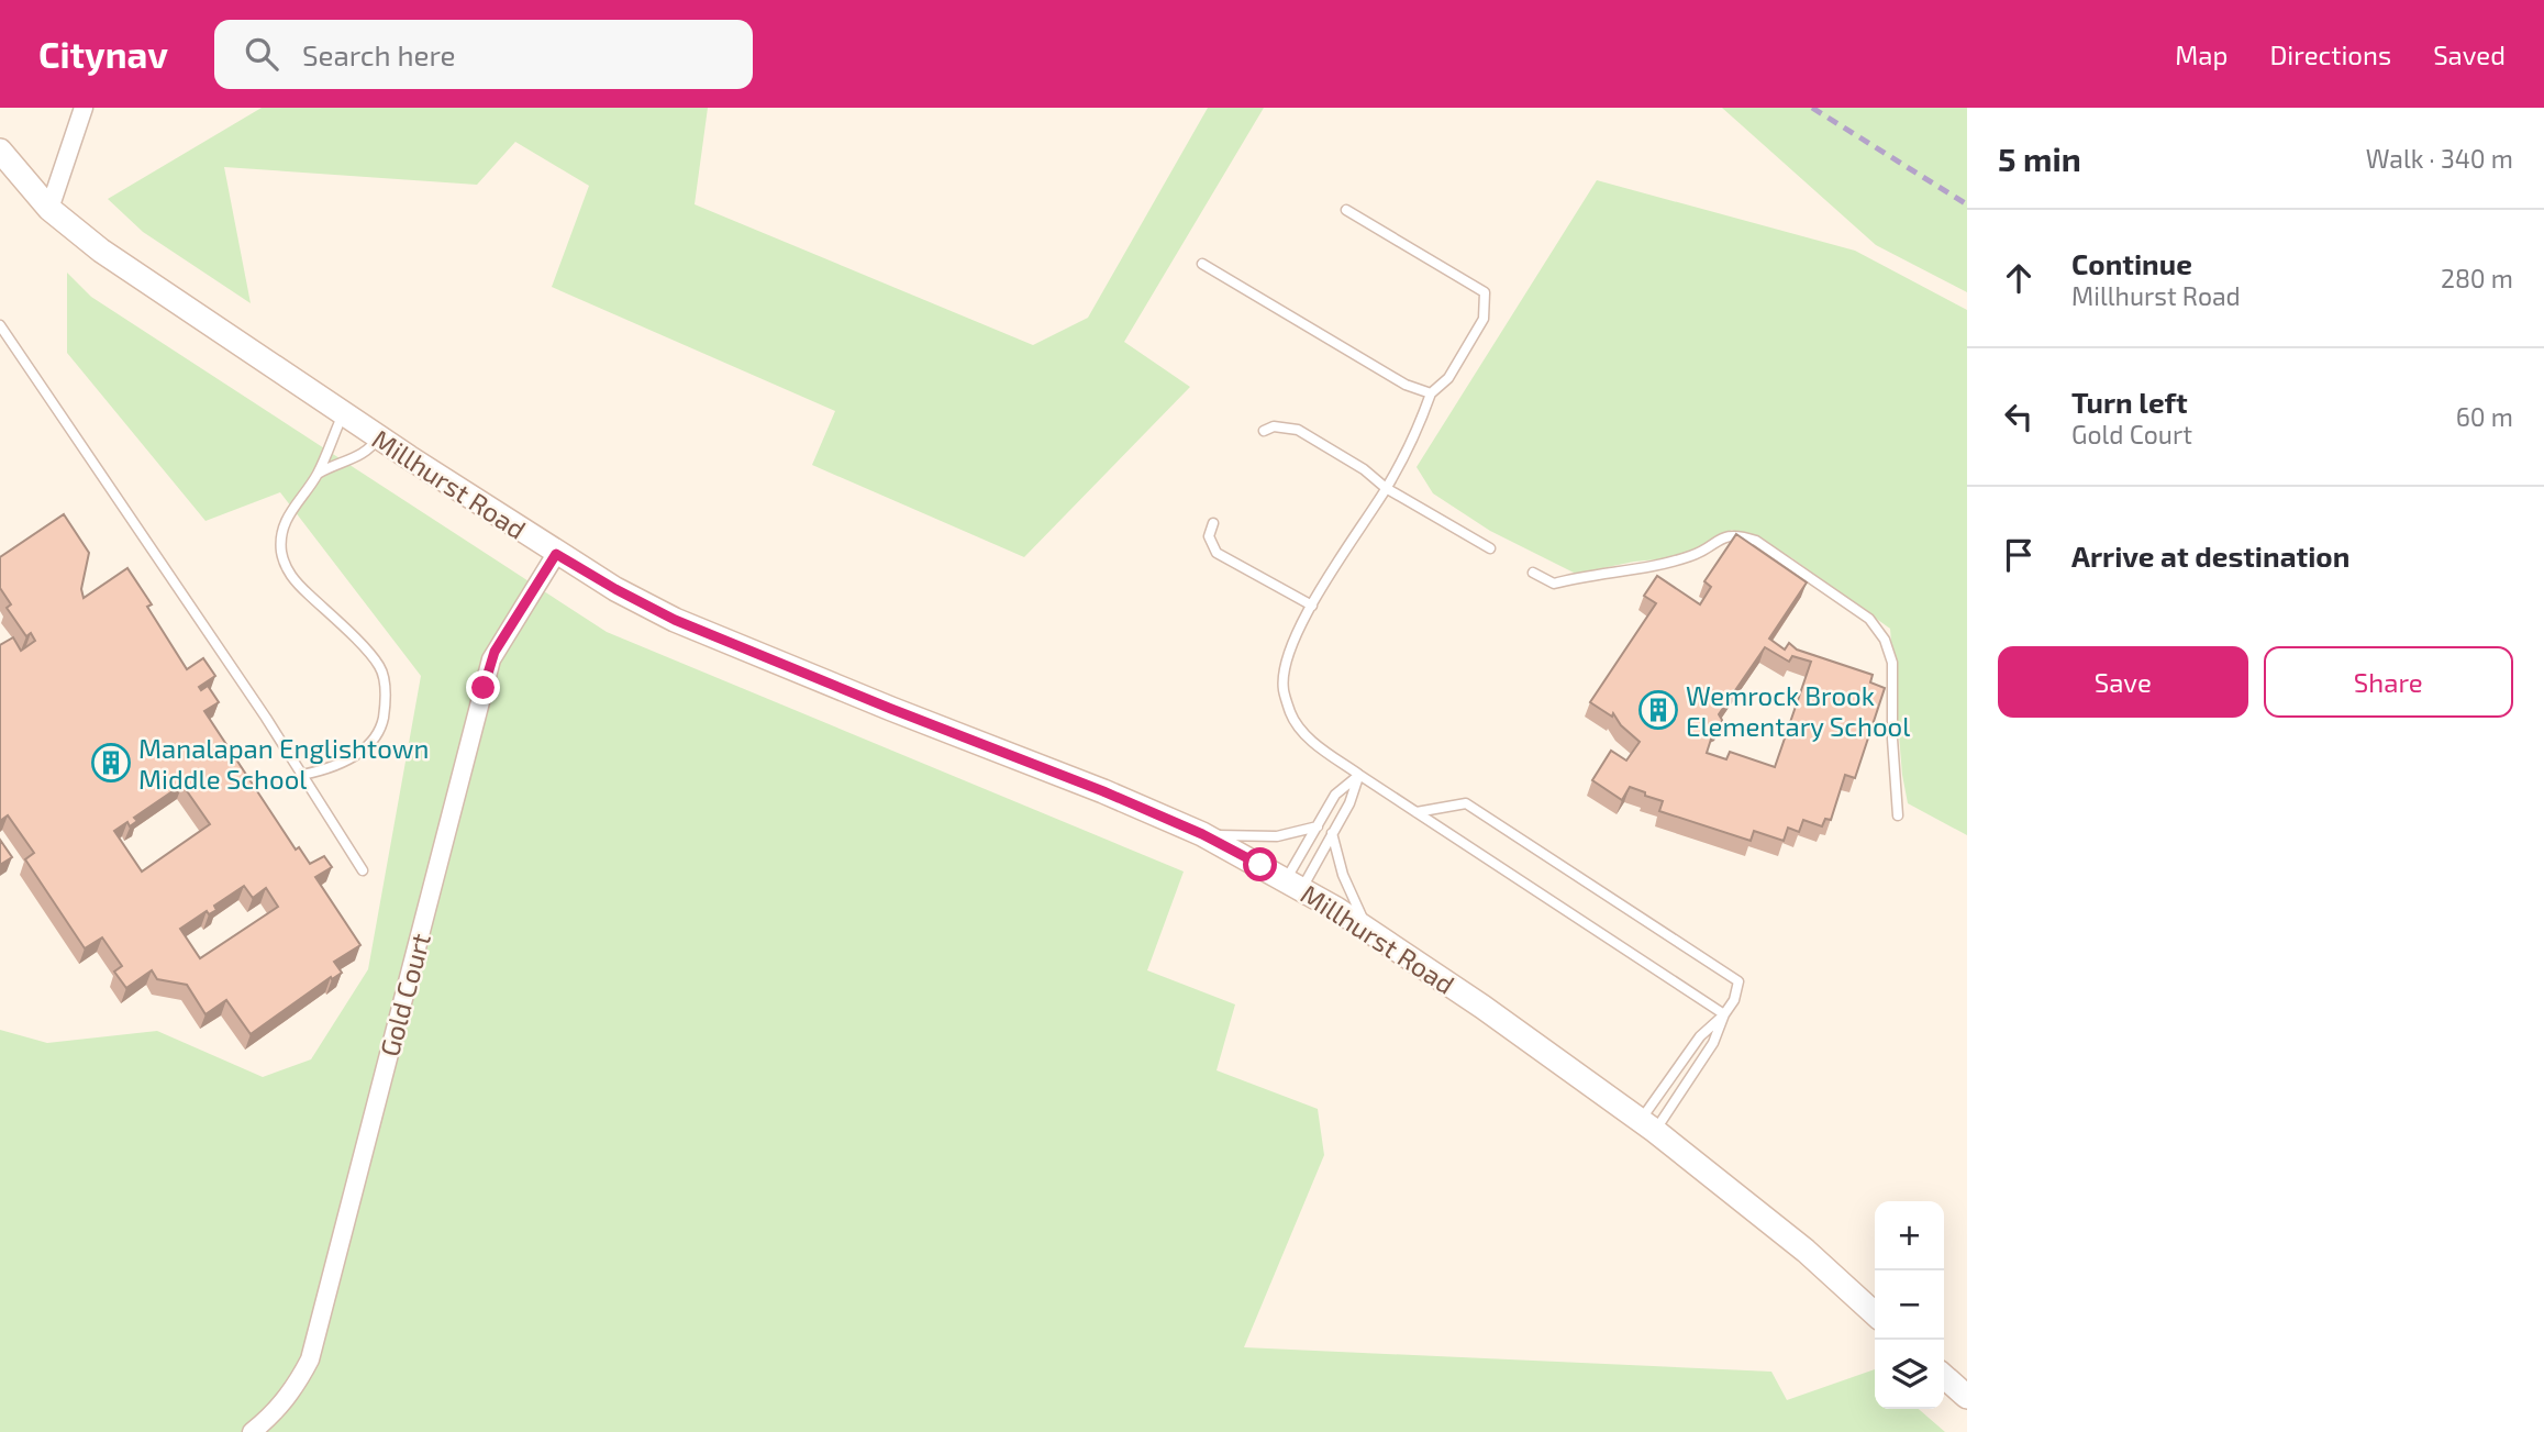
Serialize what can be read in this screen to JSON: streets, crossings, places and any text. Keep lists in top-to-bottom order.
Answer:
{
  "streets": {
    "street": ["Millhurst Road", "Gold Court"]
  },
  "crossings": [
    ["Millhurst Road", "Gold Court"]
  ],
  "places": {
    "building": ["Wemrock Brook Elementary School", "Manalapan Englishtown Middle School"]
  },
  "page": {
    "header": "Citynav",
    "search": "Search here",
    "nav": ["Map", "Directions", "Saved"],
    "heading": ["5 min", "Walk · 340 m"],
    "list": [
      ["Continue", "Millhurst Road", "280 m"],
      ["Turn left", "Gold Court", "60 m"],
      "Arrive at destination"
    ],
    "buttons": ["Save", "Share"],
    "map_buttons": ["+", "−"]
  }
}
